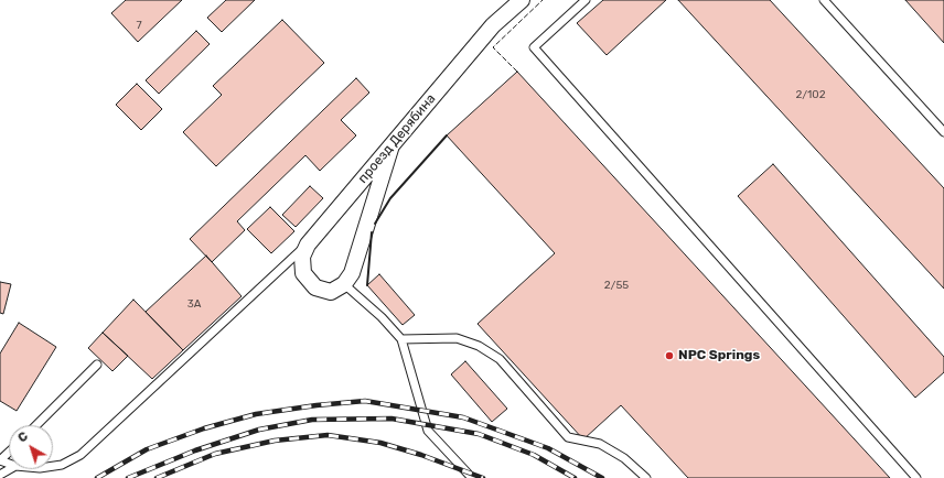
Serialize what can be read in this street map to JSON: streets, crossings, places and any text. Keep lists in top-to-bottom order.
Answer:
{
  "streets": {
    "street": ["проезд Дерябина"]
  },
  "places": ["NPC Springs"],
  "house_numbers": [
    "7",
    "2/102",
    "2/55",
    "3А"
  ],
  "north": "top left"
}
